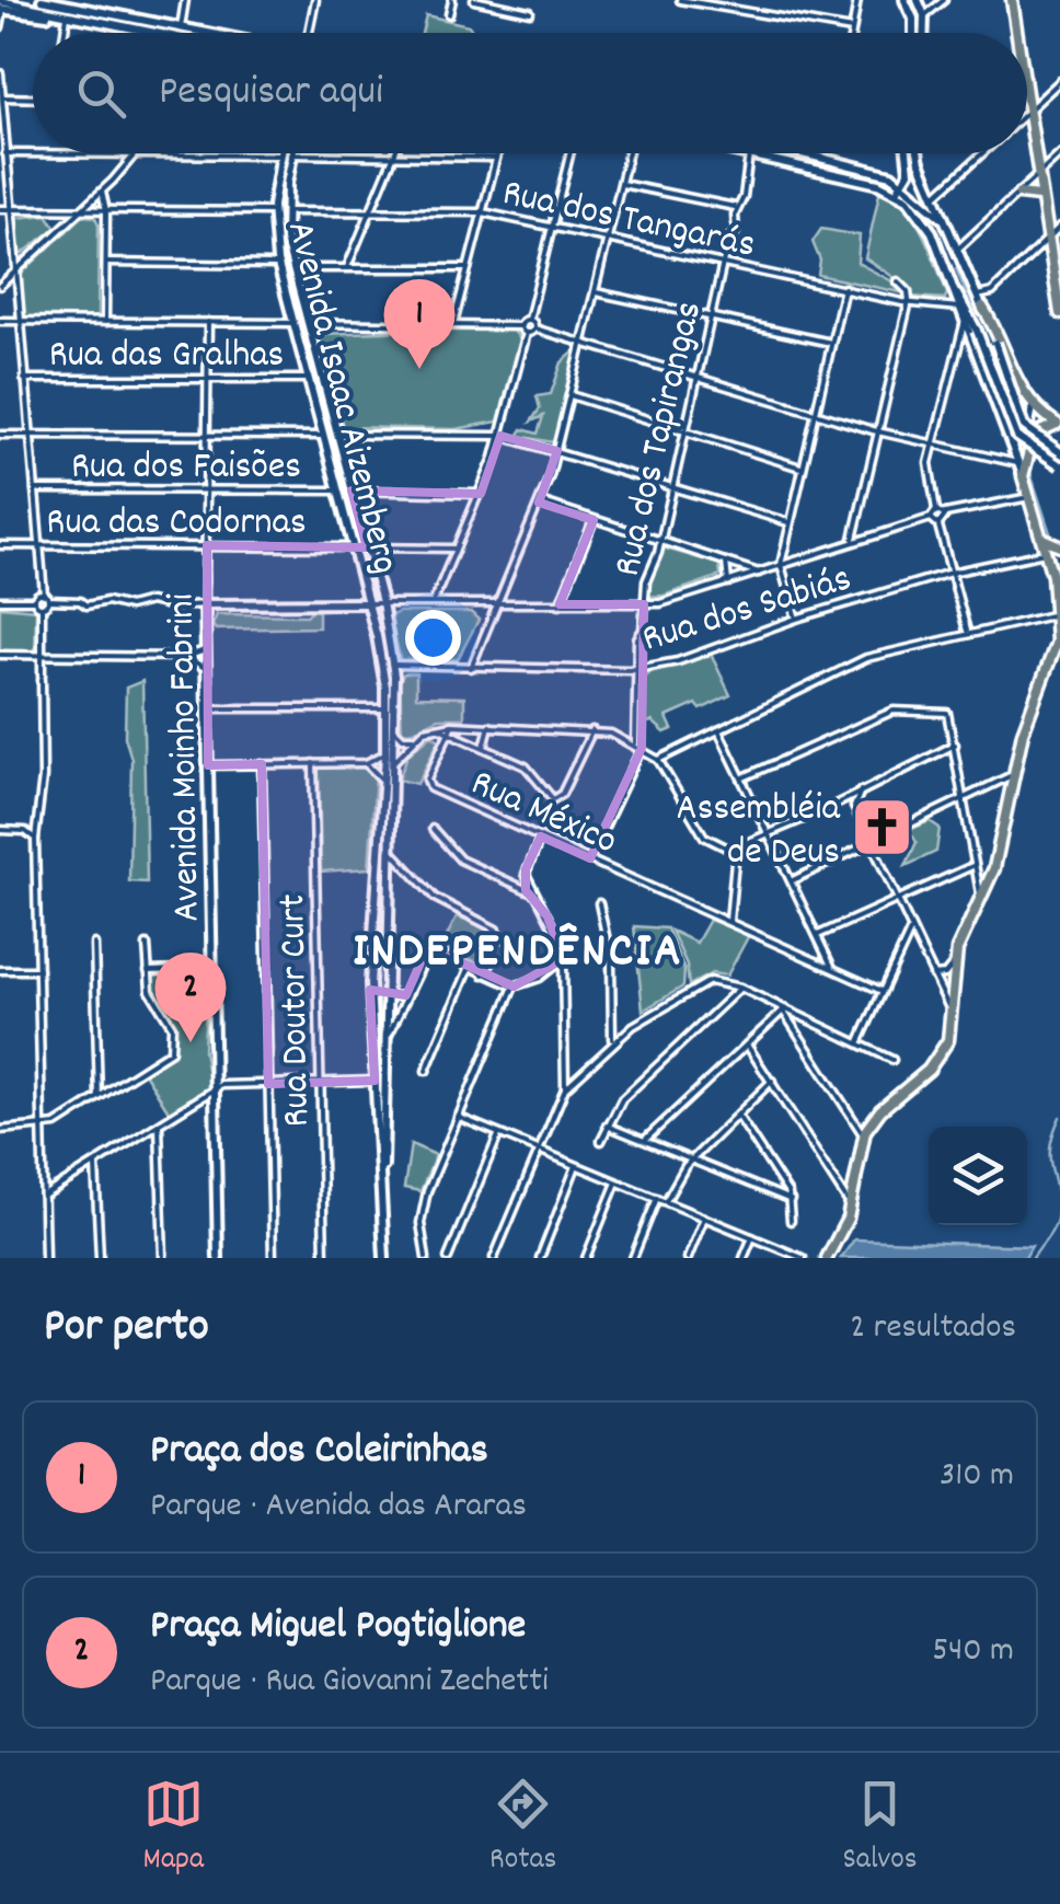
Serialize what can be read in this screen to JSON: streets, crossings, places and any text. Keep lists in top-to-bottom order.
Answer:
{
  "streets": {
    "street": [
      "Rua dos Tangarás",
      "Rua das Gralhas",
      "Avenida Isaac Aizemberg",
      "Rua dos Tapirangas",
      "Rua dos Faisões",
      "Rua das Codornas",
      "Rua dos Sabiás",
      "Avenida Moinho Fabrini",
      "Rua México",
      "Rua Doutor Curt"
    ]
  },
  "crossings": [
    ["Rua dos Tangarás", "Avenida Isaac Aizemberg"],
    ["Rua dos Tangarás", "Rua dos Tapirangas"],
    ["Rua das Gralhas", "Avenida Isaac Aizemberg"],
    ["Rua das Gralhas", "Avenida Moinho Fabrini"],
    ["Avenida Isaac Aizemberg", "Rua dos Faisões"],
    ["Avenida Isaac Aizemberg", "Rua das Codornas"],
    ["Avenida Isaac Aizemberg", "Rua dos Sabiás"],
    ["Rua dos Tapirangas", "Rua dos Sabiás"],
    ["Rua dos Faisões", "Avenida Moinho Fabrini"],
    ["Rua das Codornas", "Avenida Moinho Fabrini"]
  ],
  "districts": ["INDEPENDÊNCIA"],
  "places": {
    "church": ["Assembléia de Deus"]
  },
  "page": {
    "search": "Pesquisar aqui",
    "pins": ["1", "2"],
    "heading": ["Por perto", "2 resultados"],
    "list": [
      {
        "mark": "1",
        "name": "Praça dos Coleirinhas",
        "note": "Parque · Avenida das Araras",
        "value": "310 m"
      },
      {
        "mark": "2",
        "name": "Praça Miguel Pogtiglione",
        "note": "Parque · Rua Giovanni Zechetti",
        "value": "540 m"
      }
    ],
    "nav": ["Mapa", "Rotas", "Salvos"]
  }
}
